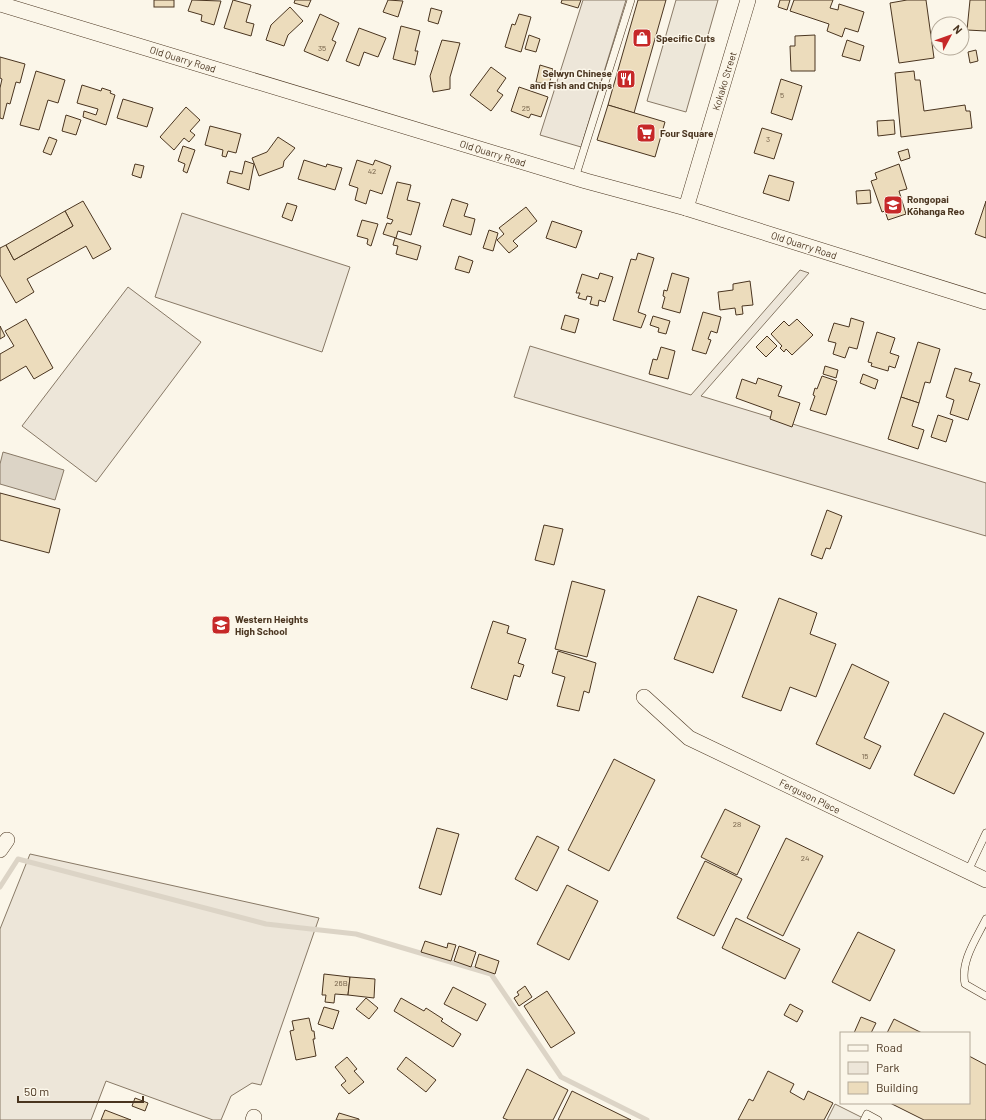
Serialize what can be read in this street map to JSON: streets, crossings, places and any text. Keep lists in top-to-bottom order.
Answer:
{
  "streets": {
    "street": ["Old Quarry Road", "Kokako Street", "Ferguson Place"]
  },
  "crossings": [
    ["Old Quarry Road", "Kokako Street"]
  ],
  "places": {
    "shop": ["Specific Cuts"],
    "restaurant": ["Selwyn Chinese and Fish and Chips"],
    "supermarket": ["Four Square"],
    "school or university": ["Rongopai Kōhanga Reo", "Western Heights High School"]
  },
  "house_numbers": [
    "35",
    "5",
    "25",
    "3",
    "42",
    "15",
    "28",
    "24",
    "26B"
  ],
  "legend": ["Road", "Park", "Building"],
  "scale_bar": "50 m",
  "north": "top right"
}
